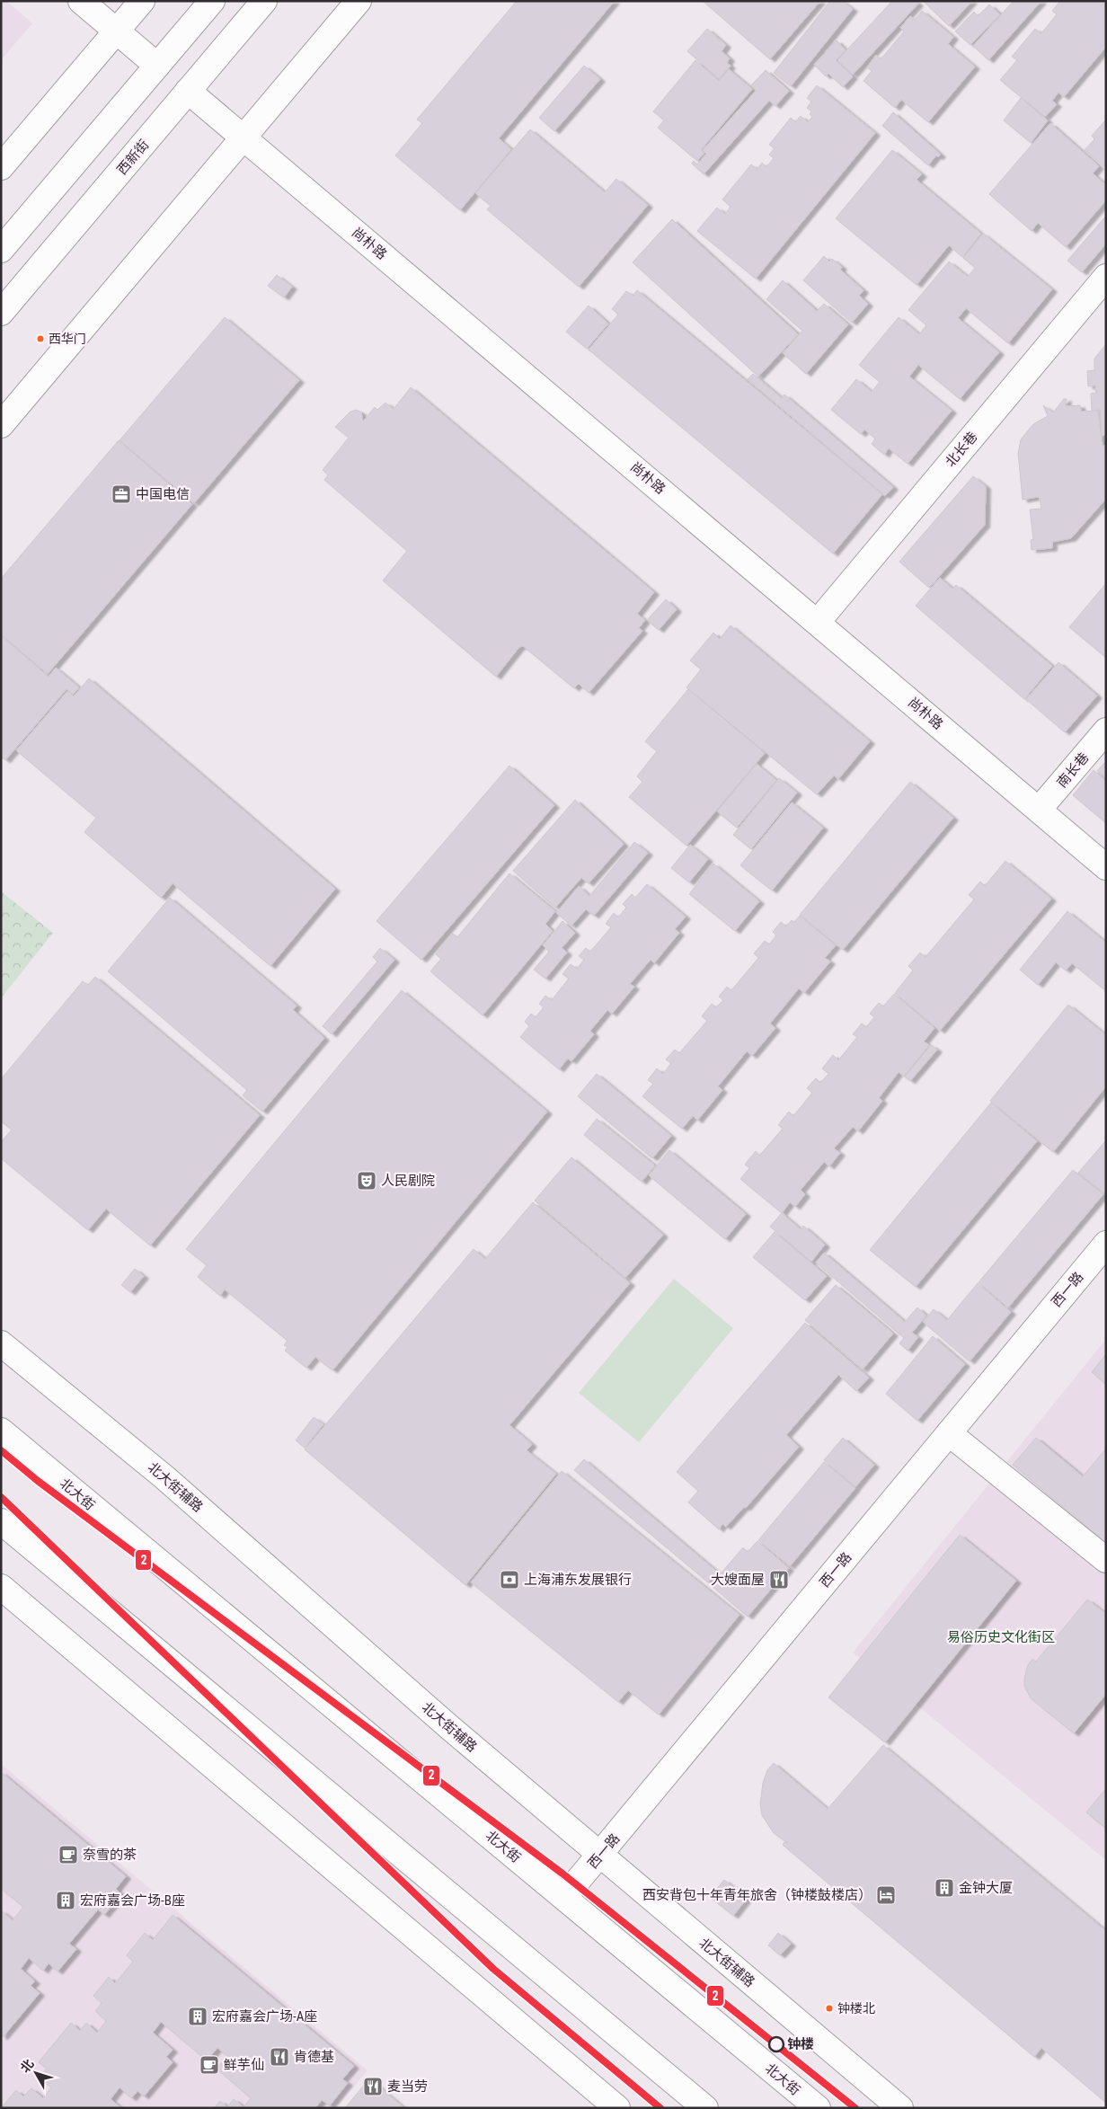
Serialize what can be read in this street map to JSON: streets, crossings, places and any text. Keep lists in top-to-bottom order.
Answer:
{
  "streets": {
    "street": [
      "西新街",
      "尚朴路",
      "北长巷",
      "南长巷",
      "西一路",
      "北大街辅路",
      "北大街"
    ]
  },
  "crossings": [
    ["西新街", "尚朴路"],
    ["尚朴路", "北长巷"],
    ["尚朴路", "南长巷"],
    ["西一路", "北大街辅路"],
    ["西一路", "北大街"]
  ],
  "parks": ["易俗历史文化街区"],
  "places": {
    "other": ["西华门", "钟楼北", "钟楼"],
    "office": ["中国电信"],
    "theatre": ["人民剧院"],
    "bank": ["上海浦东发展银行"],
    "restaurant": ["大嫂面屋", "肯德基", "麦当劳"],
    "cafe": ["奈雪的茶", "鲜芋仙"],
    "building": ["金钟大厦", "宏府嘉会广场-B座", "宏府嘉会广场-A座"],
    "hotel": ["西安背包十年青年旅舍（钟楼鼓楼店）"]
  },
  "lines": ["transit line 2"],
  "north": "top left"
}
